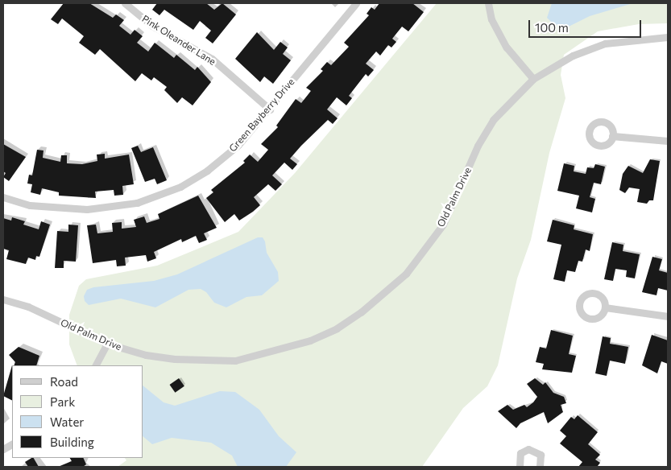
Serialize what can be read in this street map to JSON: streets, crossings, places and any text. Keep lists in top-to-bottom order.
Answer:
{
  "streets": {
    "street": ["Pink Oleander Lane", "Green Bayberry Drive", "Old Palm Drive"]
  },
  "crossings": [
    ["Pink Oleander Lane", "Green Bayberry Drive"]
  ],
  "legend": [
    "Road",
    "Park",
    "Water",
    "Building"
  ],
  "scale_bar": "100 m"
}
